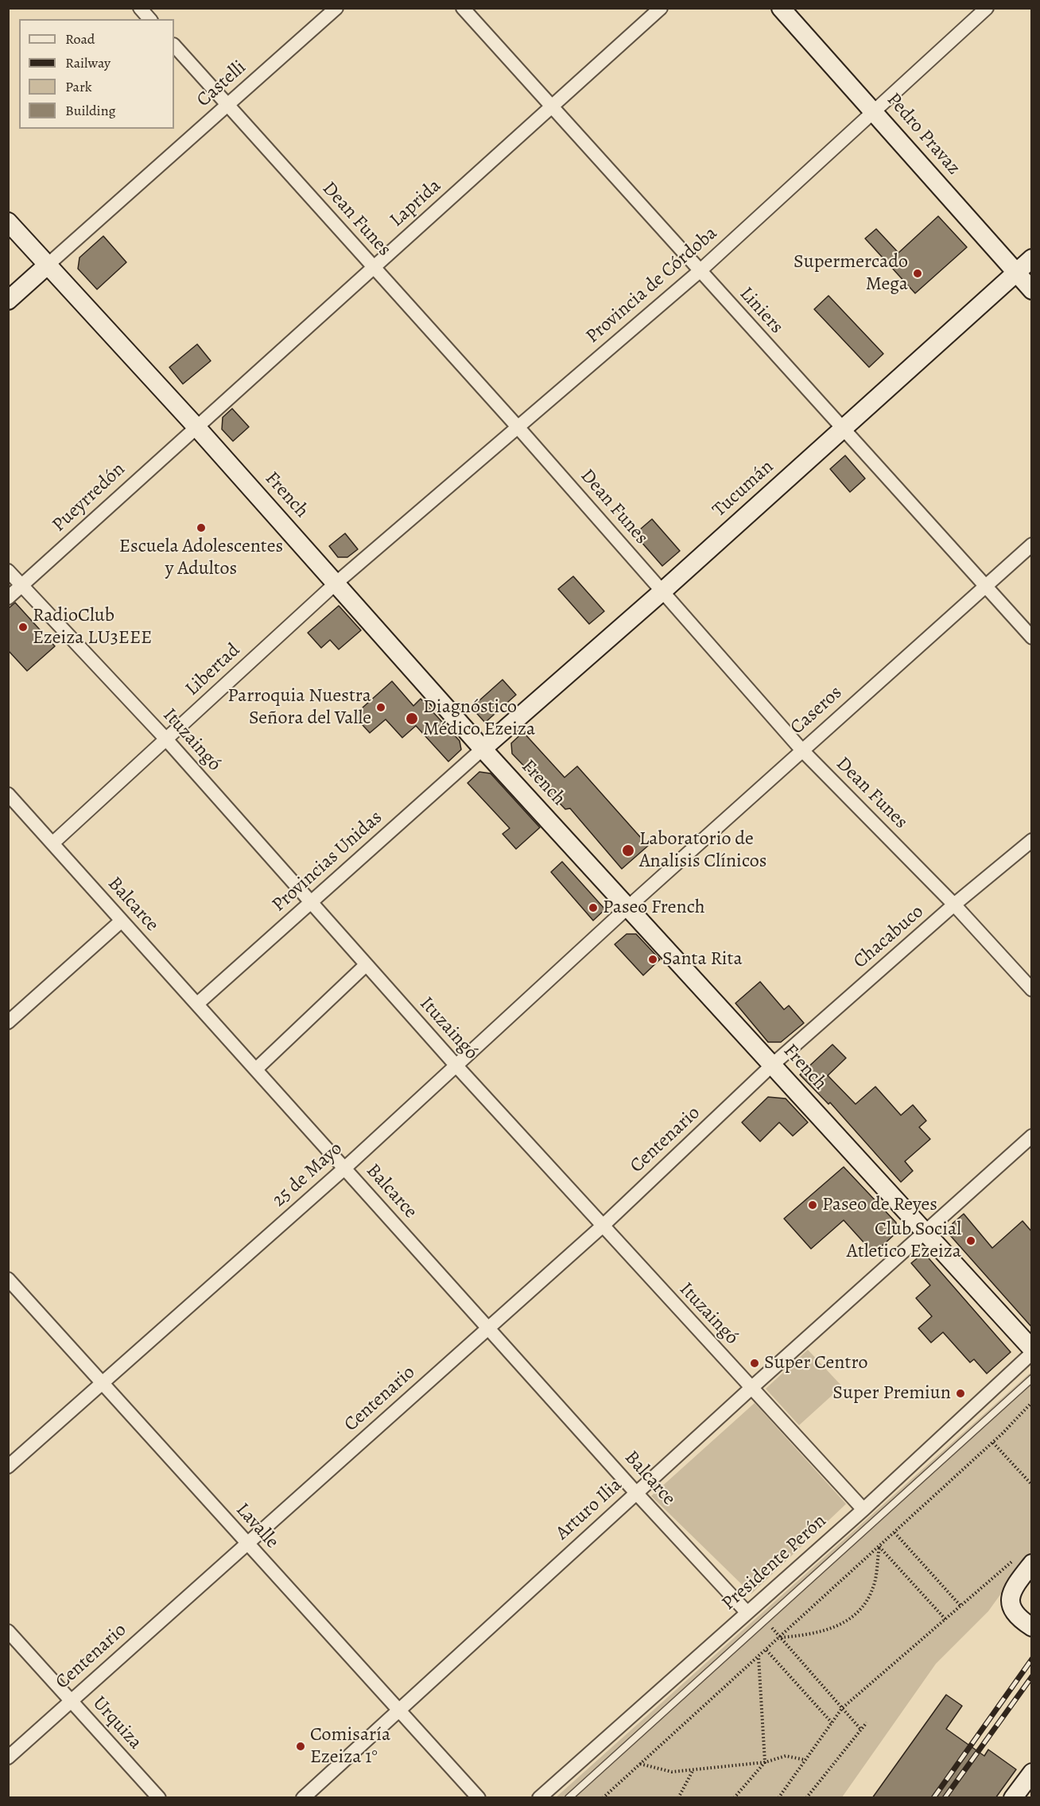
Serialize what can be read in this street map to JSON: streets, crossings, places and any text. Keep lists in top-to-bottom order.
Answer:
{
  "streets": {
    "street": [
      "Castelli",
      "Pedro Pravaz",
      "Laprida",
      "Dean Funes",
      "Provincia de Córdoba",
      "Liniers",
      "Tucumán",
      "French",
      "Pueyrredón",
      "Libertad",
      "Caseros",
      "Ituzaingó",
      "Provincias Unidas",
      "Balcarce",
      "Chacabuco",
      "Centenario",
      "25 de Mayo",
      "Arturo Ilia",
      "Lavalle",
      "Presidente Perón",
      "Urquiza"
    ]
  },
  "crossings": [
    ["Castelli", "Dean Funes"],
    ["Castelli", "French"],
    ["Pedro Pravaz", "Provincia de Córdoba"],
    ["Pedro Pravaz", "Tucumán"],
    ["Laprida", "Dean Funes"],
    ["Laprida", "Liniers"],
    ["Laprida", "French"],
    ["Laprida", "Pueyrredón"],
    ["Dean Funes", "Provincia de Córdoba"],
    ["Dean Funes", "Tucumán"],
    ["Dean Funes", "Caseros"],
    ["Dean Funes", "Chacabuco"],
    ["Provincia de Córdoba", "Liniers"],
    ["Provincia de Córdoba", "French"],
    ["Provincia de Córdoba", "Libertad"],
    ["Liniers", "Tucumán"],
    ["Liniers", "Caseros"],
    ["Tucumán", "French"],
    ["Tucumán", "Provincias Unidas"],
    ["French", "Pueyrredón"],
    ["French", "Libertad"],
    ["French", "Caseros"],
    ["French", "Provincias Unidas"],
    ["French", "Chacabuco"],
    ["French", "Centenario"],
    ["French", "25 de Mayo"],
    ["French", "Arturo Ilia"],
    ["Pueyrredón", "Ituzaingó"],
    ["Libertad", "Ituzaingó"],
    ["Libertad", "Balcarce"],
    ["Caseros", "25 de Mayo"],
    ["Ituzaingó", "Provincias Unidas"],
    ["Ituzaingó", "Centenario"],
    ["Ituzaingó", "25 de Mayo"],
    ["Ituzaingó", "Arturo Ilia"],
    ["Ituzaingó", "Presidente Perón"],
    ["Provincias Unidas", "Balcarce"],
    ["Balcarce", "Centenario"],
    ["Balcarce", "25 de Mayo"],
    ["Balcarce", "Arturo Ilia"],
    ["Balcarce", "Presidente Perón"],
    ["Chacabuco", "Centenario"],
    ["Centenario", "Lavalle"],
    ["Centenario", "Urquiza"],
    ["25 de Mayo", "Lavalle"],
    ["Arturo Ilia", "Lavalle"]
  ],
  "places": [
    "Supermercado Mega",
    "Escuela Adolescentes y Adultos",
    "RadioClub Ezeiza LU3EEE",
    "Parroquia Nuestra Señora del Valle",
    "Diagnóstico Médico Ezeiza",
    "Laboratorio de Analisis Clínicos",
    "Paseo French",
    "Santa Rita",
    "Paseo de Reyes",
    "Club Social Atletico Ezeiza",
    "Super Centro",
    "Super Premiun",
    "Comisaría Ezeiza 1°"
  ],
  "legend": [
    "Road",
    "Railway",
    "Park",
    "Building"
  ]
}
